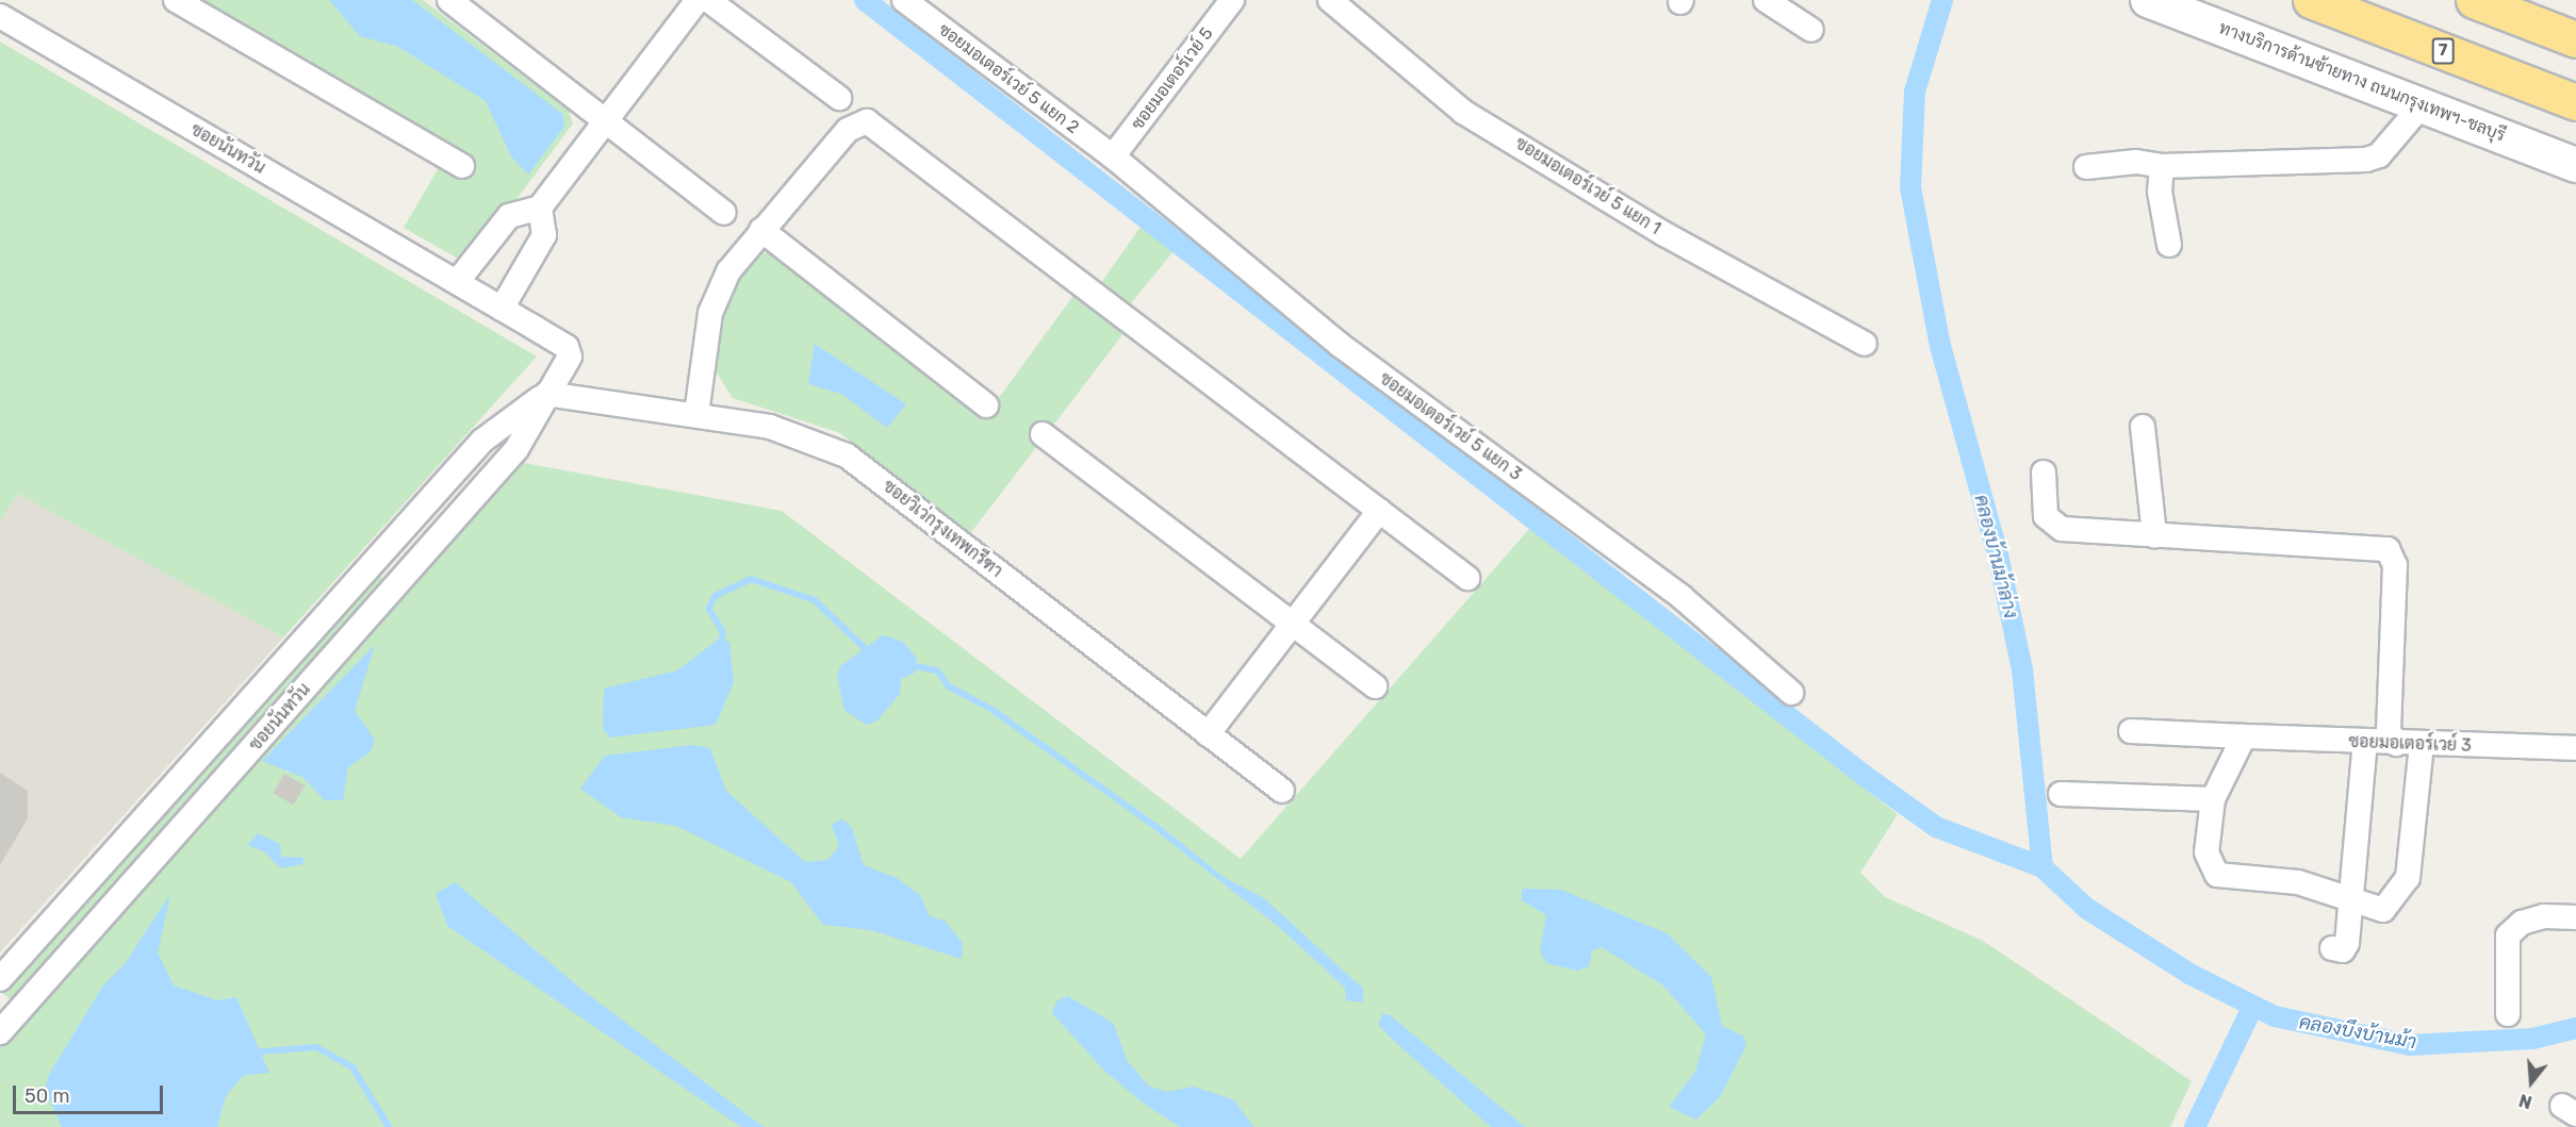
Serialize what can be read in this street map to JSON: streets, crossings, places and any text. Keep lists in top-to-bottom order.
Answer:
{
  "streets": {
    "highway": ["7"],
    "main road": ["ทางบริการด้านซ้ายทาง ถนนกรุงเทพฯ-ชลบุรี"],
    "street": [
      "ซอยมอเตอร์เวย์ 5 แยก 2",
      "ซอยมอเตอร์เวย์ 5",
      "ซอยนันทวัน",
      "ซอยมอเตอร์เวย์ 5 แยก 1",
      "ซอยมอเตอร์เวย์ 5 แยก 3",
      "ซอยวิเว่กรุงเทพกรีฑา",
      "ซอยมอเตอร์เวย์ 3"
    ]
  },
  "crossings": [
    ["ซอยมอเตอร์เวย์ 5 แยก 2", "ซอยมอเตอร์เวย์ 5"],
    ["ซอยมอเตอร์เวย์ 5 แยก 2", "ซอยมอเตอร์เวย์ 5 แยก 3"],
    ["ซอยมอเตอร์เวย์ 5", "ซอยมอเตอร์เวย์ 5 แยก 3"],
    ["ซอยนันทวัน", "ซอยวิเว่กรุงเทพกรีฑา"]
  ],
  "water": ["คลองบ้านม้าล่าง", "คลองบึงบ้านม้า"],
  "scale_bar": "50 m",
  "north": "bottom"
}
